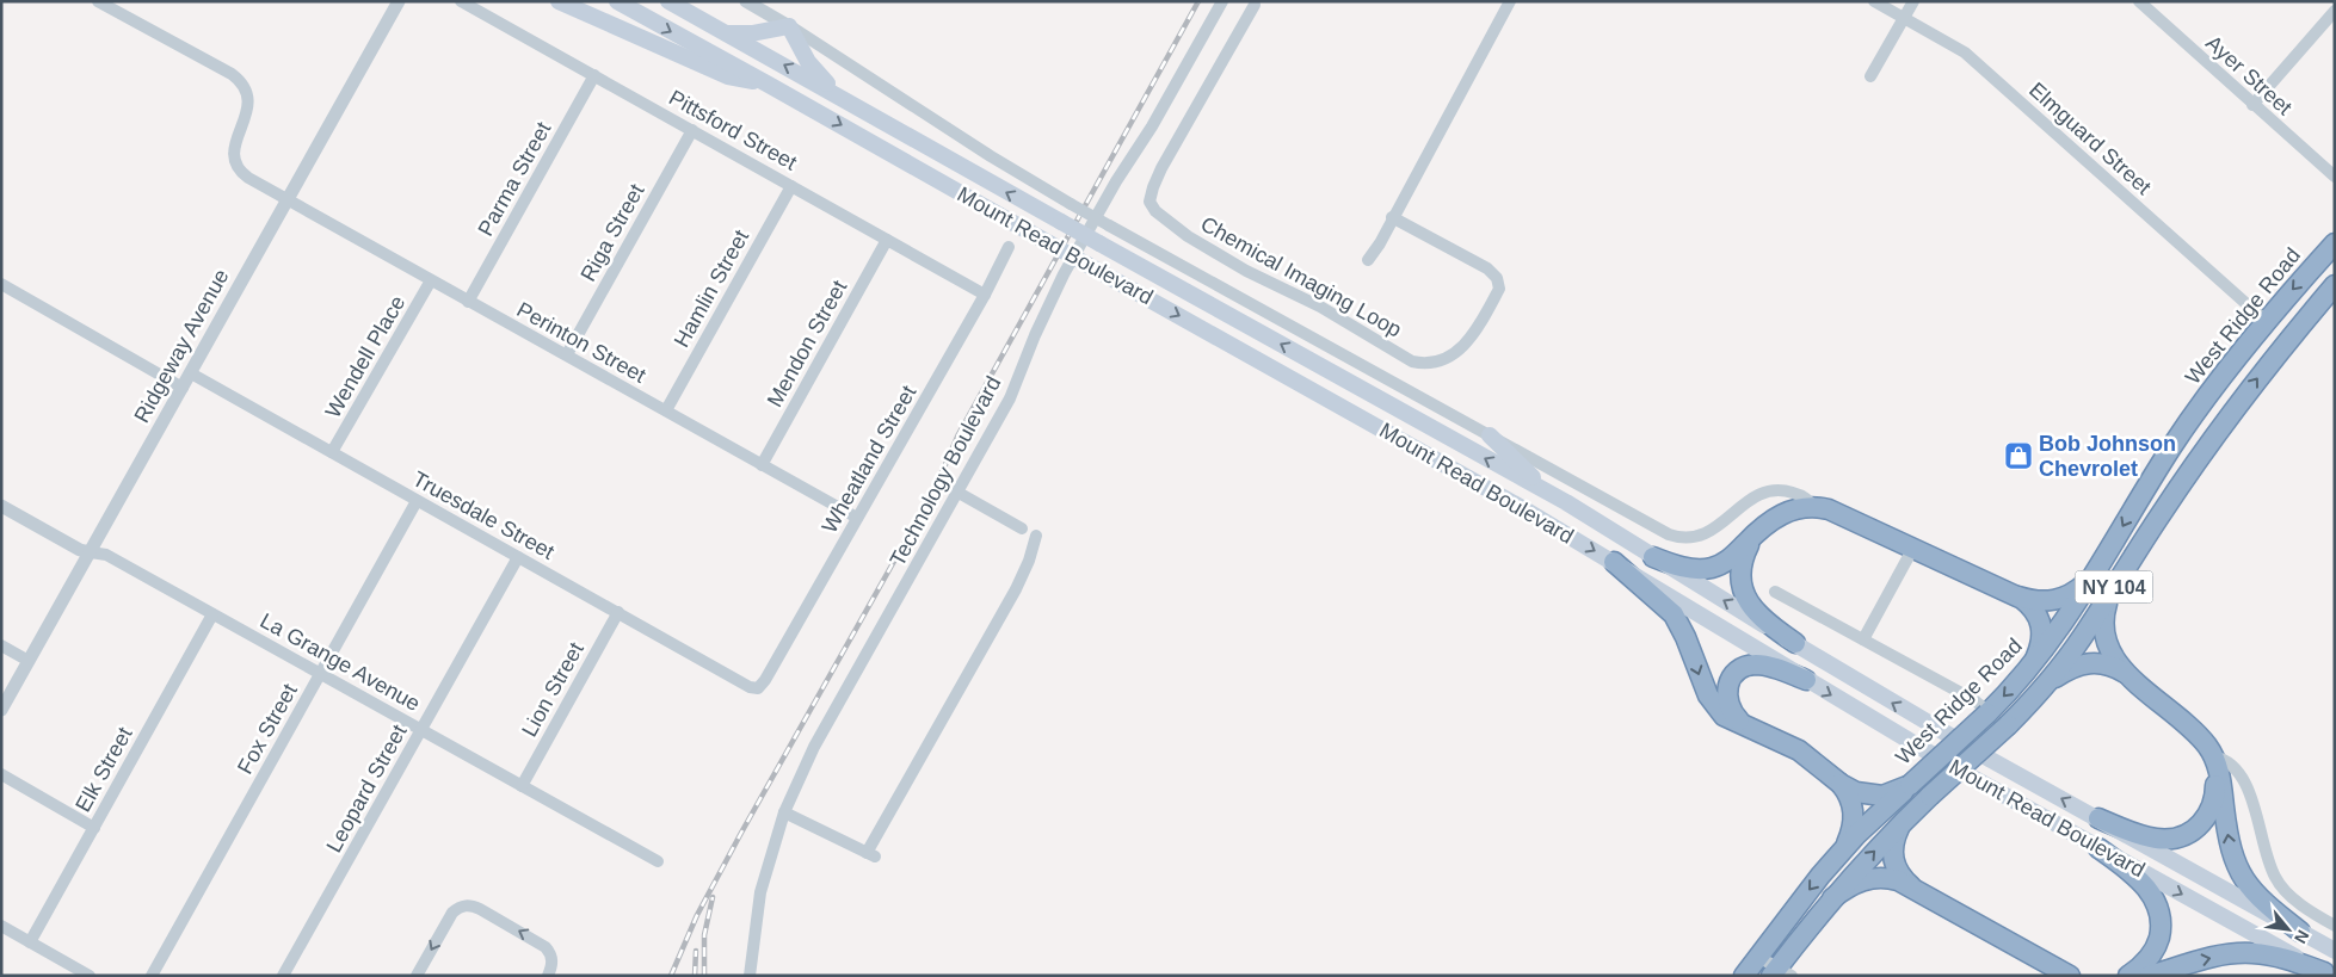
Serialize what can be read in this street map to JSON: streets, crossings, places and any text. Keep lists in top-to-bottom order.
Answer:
{
  "streets": {
    "highway": ["West Ridge Road", "NY 104"],
    "main road": ["Mount Read Boulevard"],
    "street": [
      "Ayer Street",
      "Pittsford Street",
      "Elmguard Street",
      "Parma Street",
      "Riga Street",
      "Chemical Imaging Loop",
      "Hamlin Street",
      "Perinton Street",
      "Mendon Street",
      "Ridgeway Avenue",
      "Wendell Place",
      "Wheatland Street",
      "Technology Boulevard",
      "Truesdale Street",
      "La Grange Avenue",
      "Lion Street",
      "Fox Street",
      "Elk Street",
      "Leopard Street"
    ]
  },
  "crossings": [
    ["Pittsford Street", "Parma Street"],
    ["Pittsford Street", "Riga Street"],
    ["Pittsford Street", "Hamlin Street"],
    ["Pittsford Street", "Mendon Street"],
    ["Pittsford Street", "Wheatland Street"],
    ["Elmguard Street", "West Ridge Road"],
    ["Parma Street", "Perinton Street"],
    ["Riga Street", "Perinton Street"],
    ["Hamlin Street", "Perinton Street"],
    ["Perinton Street", "Mendon Street"],
    ["Perinton Street", "Ridgeway Avenue"],
    ["Perinton Street", "Wendell Place"],
    ["Perinton Street", "Wheatland Street"],
    ["Ridgeway Avenue", "Truesdale Street"],
    ["Ridgeway Avenue", "La Grange Avenue"],
    ["Wendell Place", "Truesdale Street"],
    ["Wheatland Street", "Truesdale Street"],
    ["Truesdale Street", "Lion Street"],
    ["Truesdale Street", "Fox Street"],
    ["Truesdale Street", "Leopard Street"],
    ["La Grange Avenue", "Lion Street"],
    ["La Grange Avenue", "Fox Street"],
    ["La Grange Avenue", "Elk Street"],
    ["La Grange Avenue", "Leopard Street"]
  ],
  "places": {
    "shop": ["Bob Johnson Chevrolet"]
  },
  "north": "bottom right"
}
